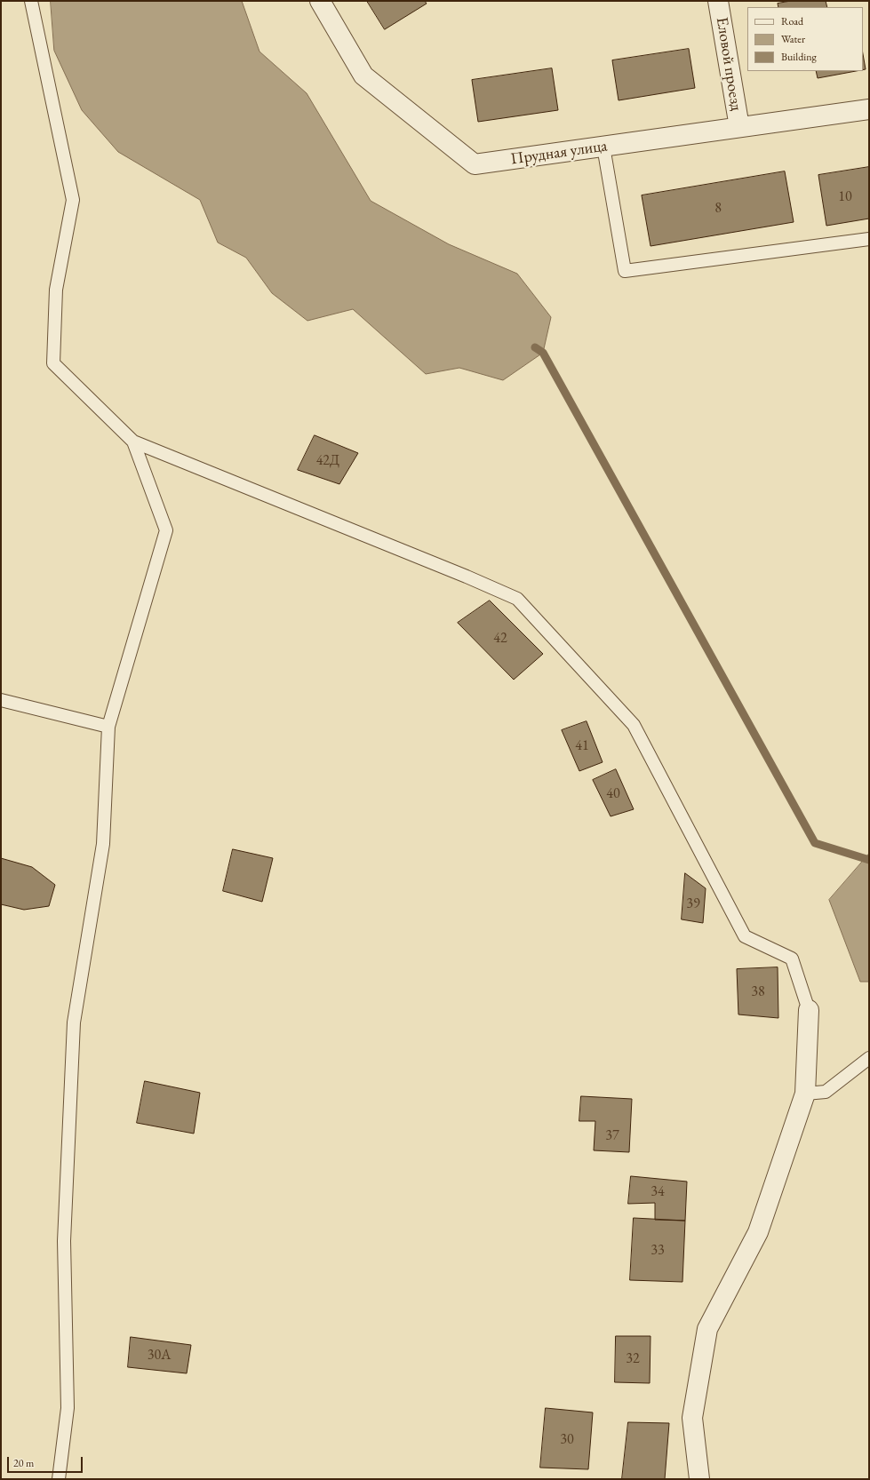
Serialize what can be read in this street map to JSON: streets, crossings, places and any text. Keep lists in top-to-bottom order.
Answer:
{
  "streets": {
    "street": ["Еловой проезд", "Прудная улица"]
  },
  "crossings": [
    ["Еловой проезд", "Прудная улица"]
  ],
  "house_numbers": [
    "10",
    "8",
    "42Д",
    "42",
    "41",
    "40",
    "39",
    "38",
    "37",
    "34",
    "33",
    "30А",
    "32",
    "30"
  ],
  "legend": ["Road", "Water", "Building"],
  "scale_bar": "20 m"
}
